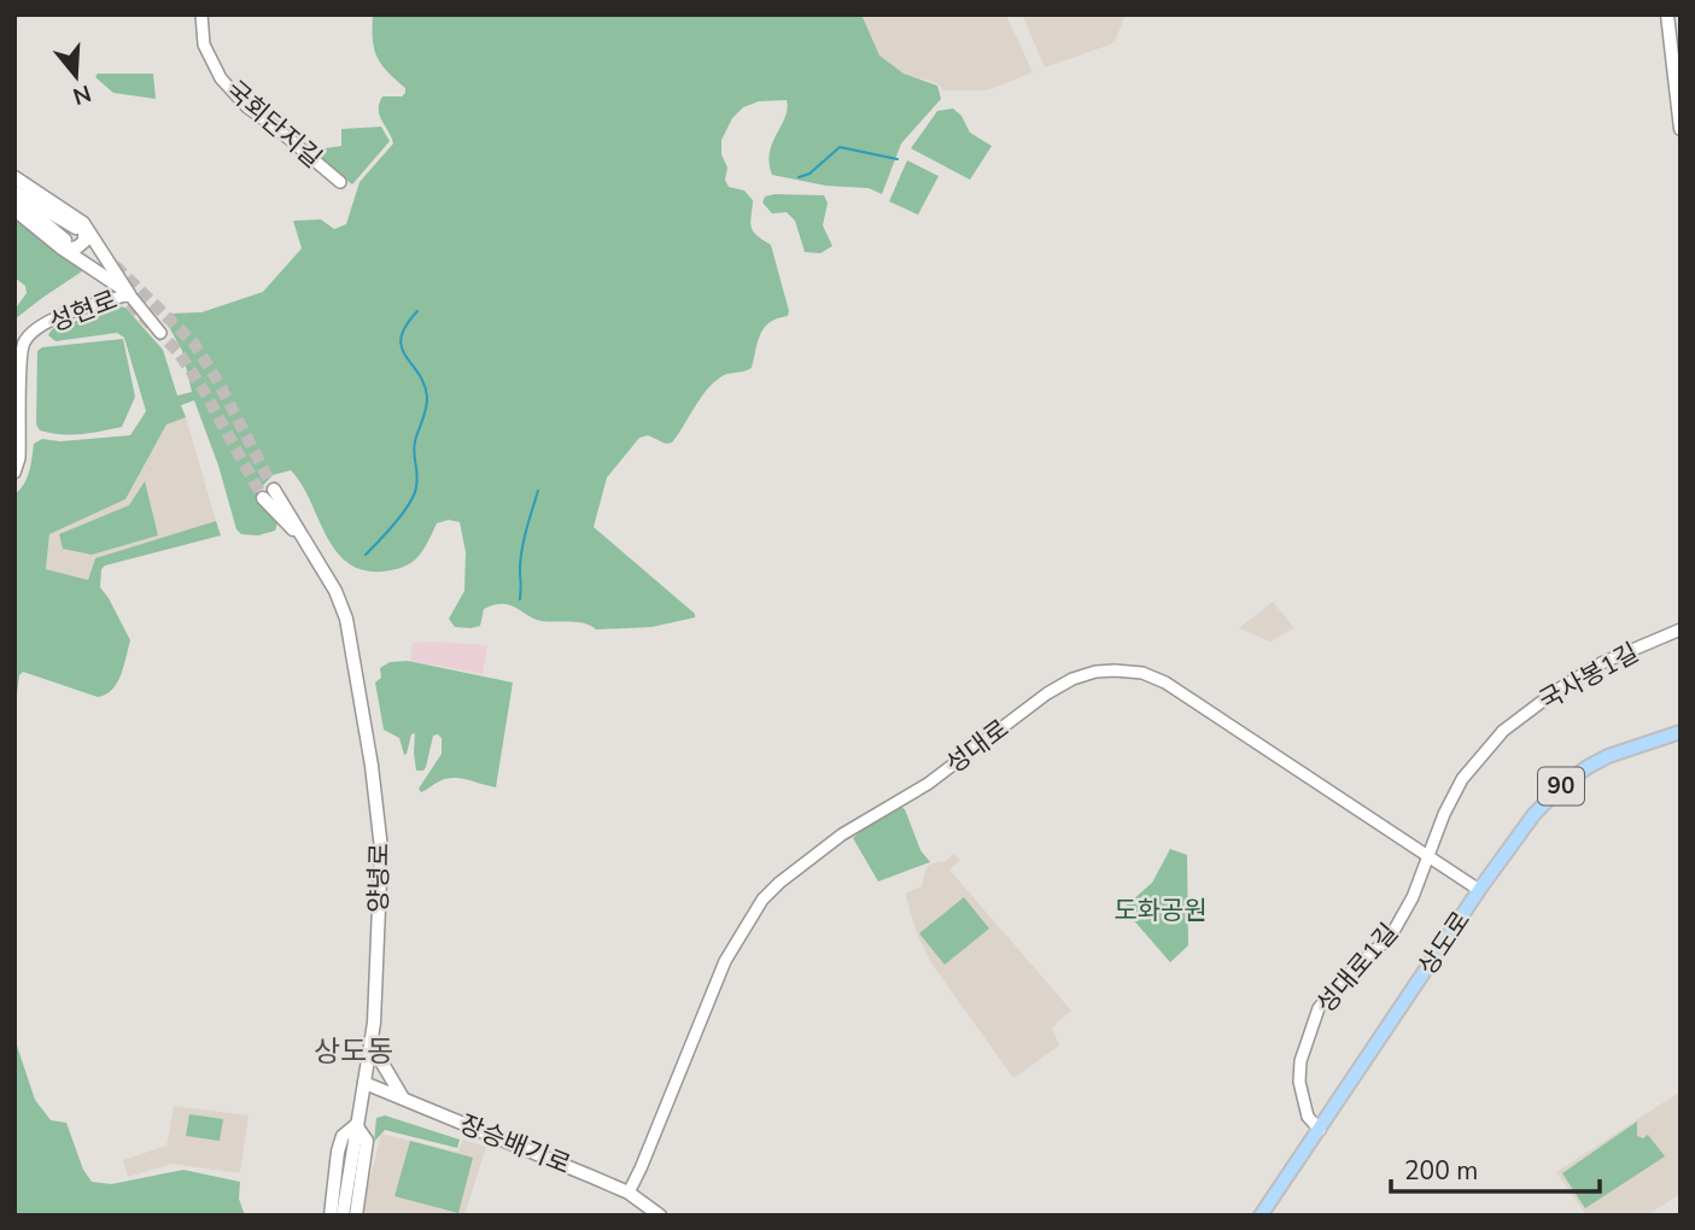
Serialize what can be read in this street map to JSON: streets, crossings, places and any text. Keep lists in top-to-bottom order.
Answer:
{
  "streets": {
    "main road": [
      "90",
      "양녕로",
      "상도로",
      "장승배기로"
    ],
    "street": [
      "국회단지길",
      "성현로",
      "국사봉1길",
      "성대로",
      "성대로1길"
    ]
  },
  "crossings": [
    ["국사봉1길", "성대로"],
    ["국사봉1길", "성대로1길"],
    ["성대로", "상도로"],
    ["성대로", "성대로1길"],
    ["성대로", "장승배기로"],
    ["양녕로", "장승배기로"],
    ["상도로", "성대로1길"]
  ],
  "districts": ["상도동"],
  "parks": ["도화공원"],
  "scale_bar": "200 m",
  "north": "bottom"
}
